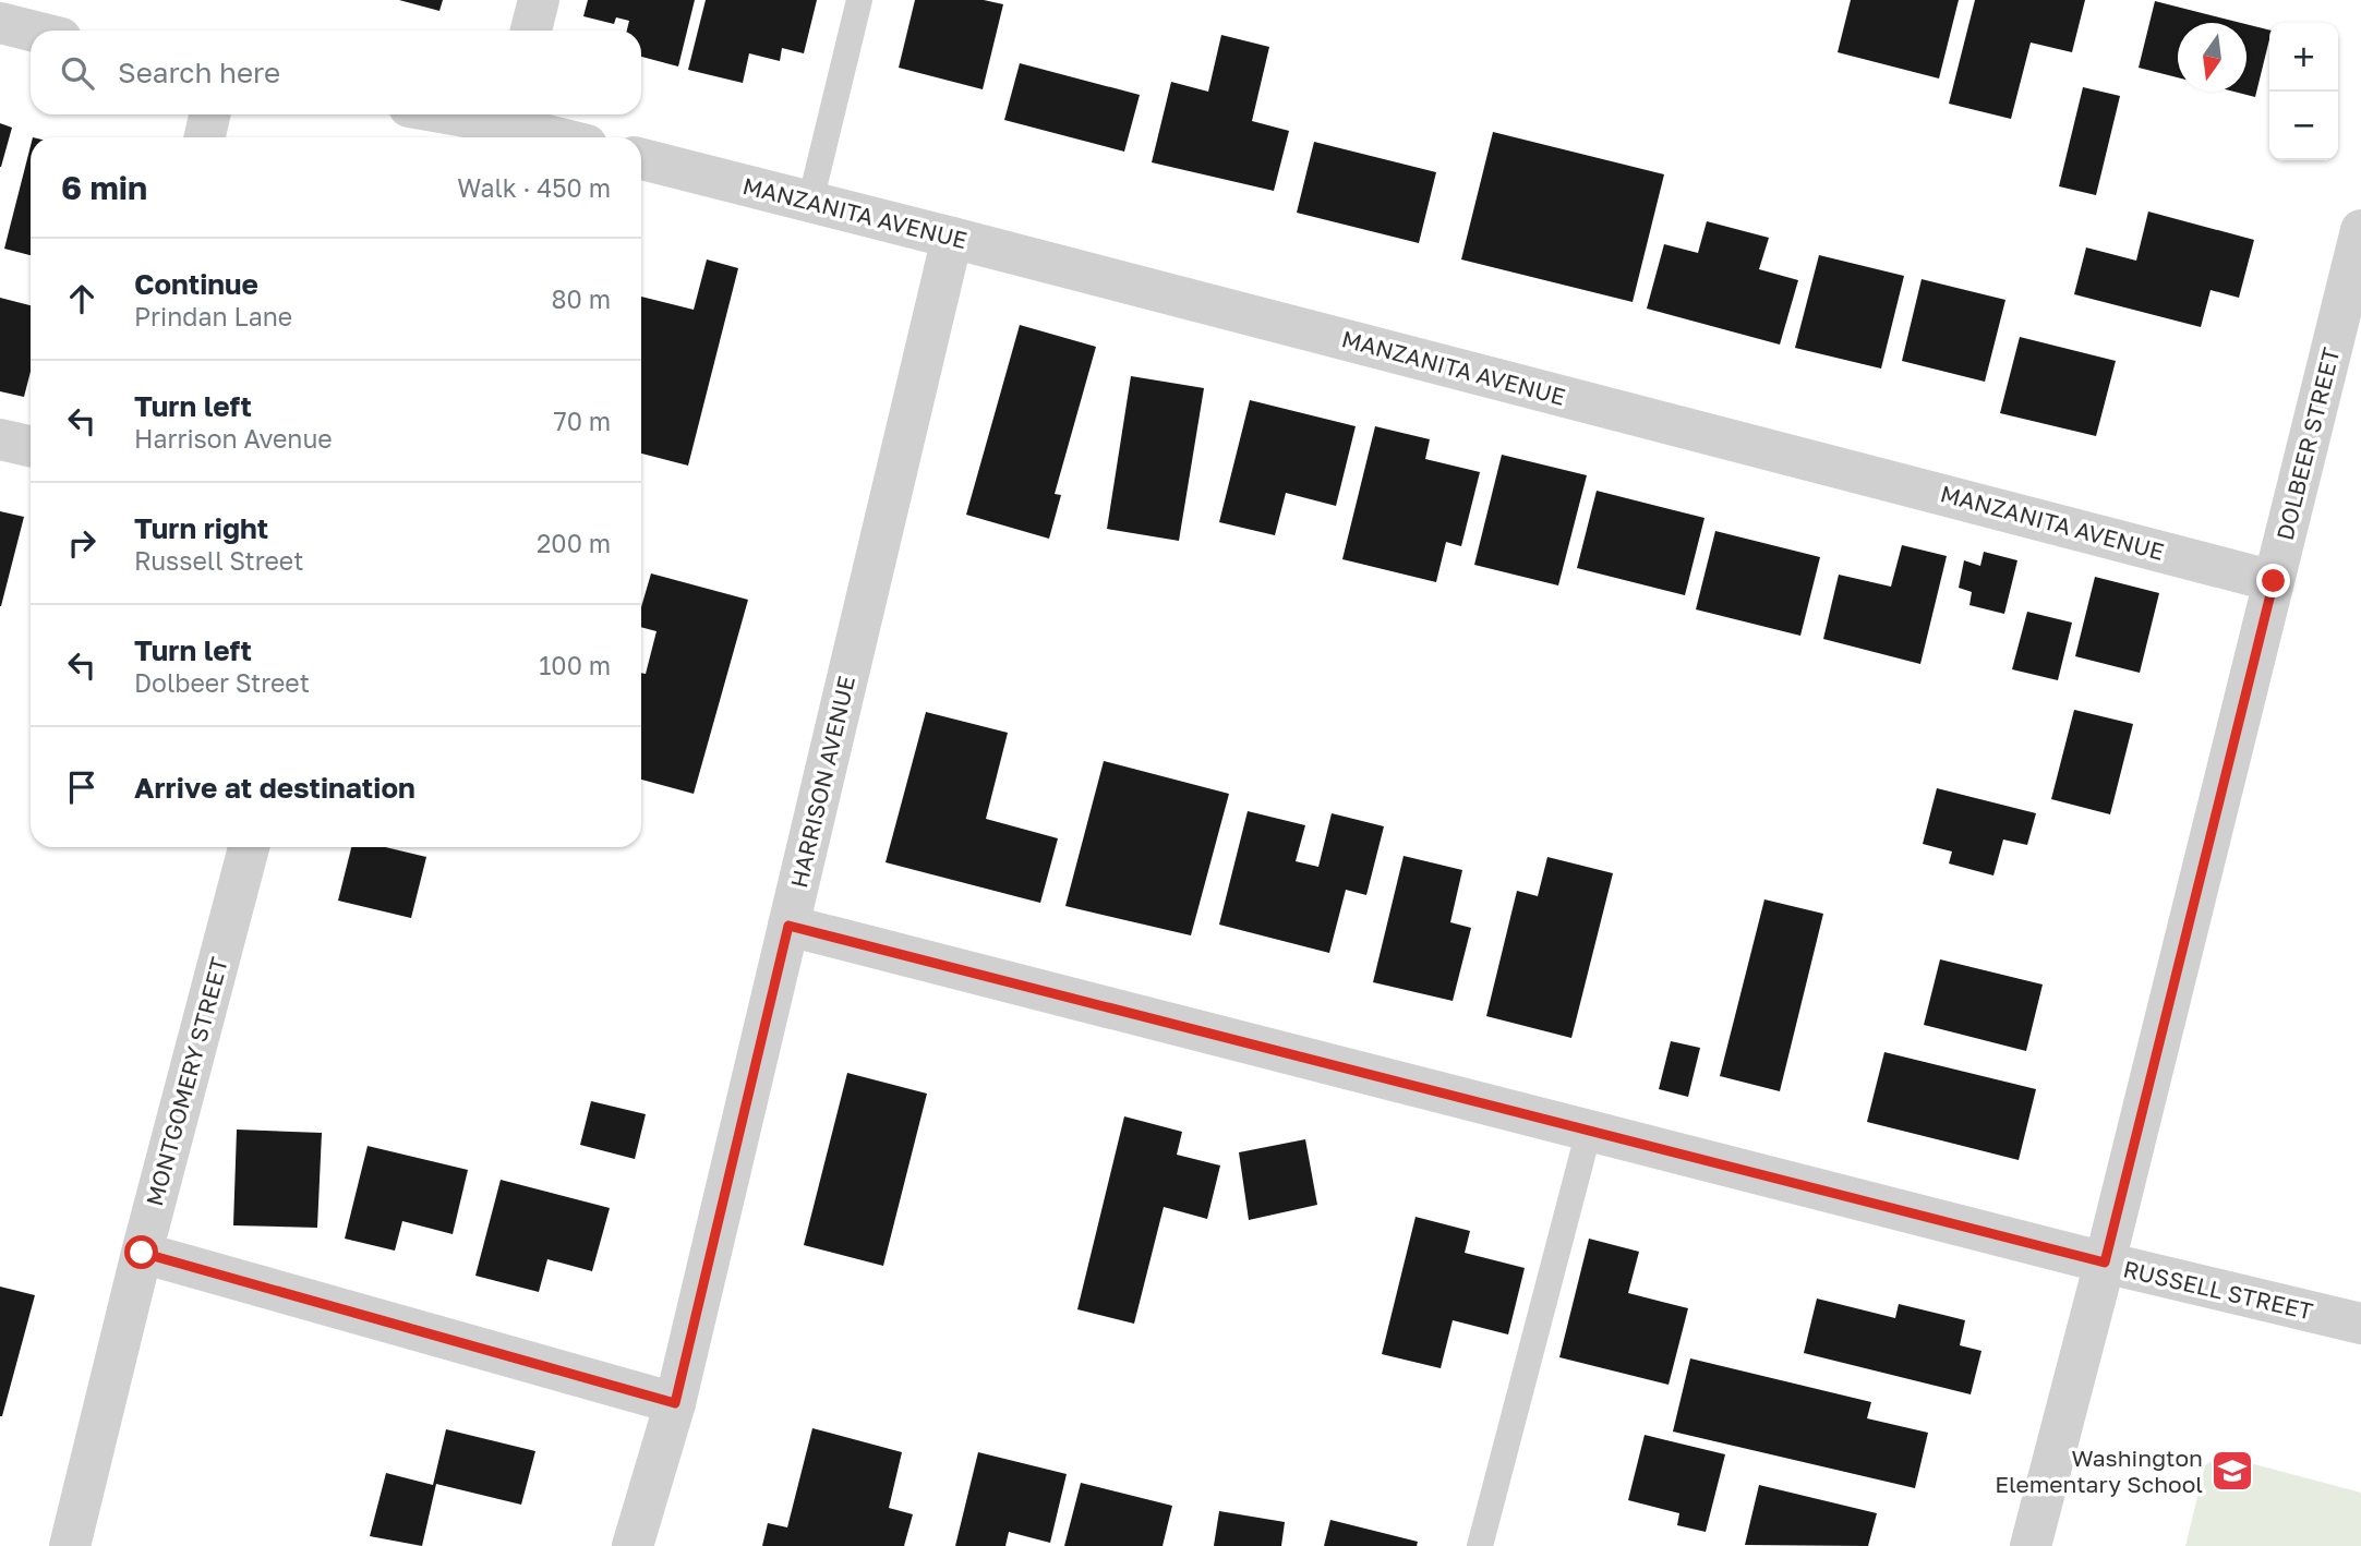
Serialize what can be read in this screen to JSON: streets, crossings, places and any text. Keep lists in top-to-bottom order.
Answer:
{
  "streets": {
    "street": [
      "MANZANITA AVENUE",
      "DOLBEER STREET",
      "HARRISON AVENUE",
      "MONTGOMERY STREET",
      "RUSSELL STREET"
    ]
  },
  "crossings": [
    ["MANZANITA AVENUE", "DOLBEER STREET"],
    ["MANZANITA AVENUE", "HARRISON AVENUE"],
    ["DOLBEER STREET", "RUSSELL STREET"],
    ["HARRISON AVENUE", "RUSSELL STREET"]
  ],
  "places": {
    "school or university": ["Washington Elementary School"]
  },
  "north": "bottom",
  "page": {
    "map_buttons": ["+", "−"],
    "search": "Search here",
    "heading": ["6 min", "Walk · 450 m"],
    "list": [
      ["Continue", "Prindan Lane", "80 m"],
      ["Turn left", "Harrison Avenue", "70 m"],
      ["Turn right", "Russell Street", "200 m"],
      ["Turn left", "Dolbeer Street", "100 m"],
      "Arrive at destination"
    ]
  }
}
